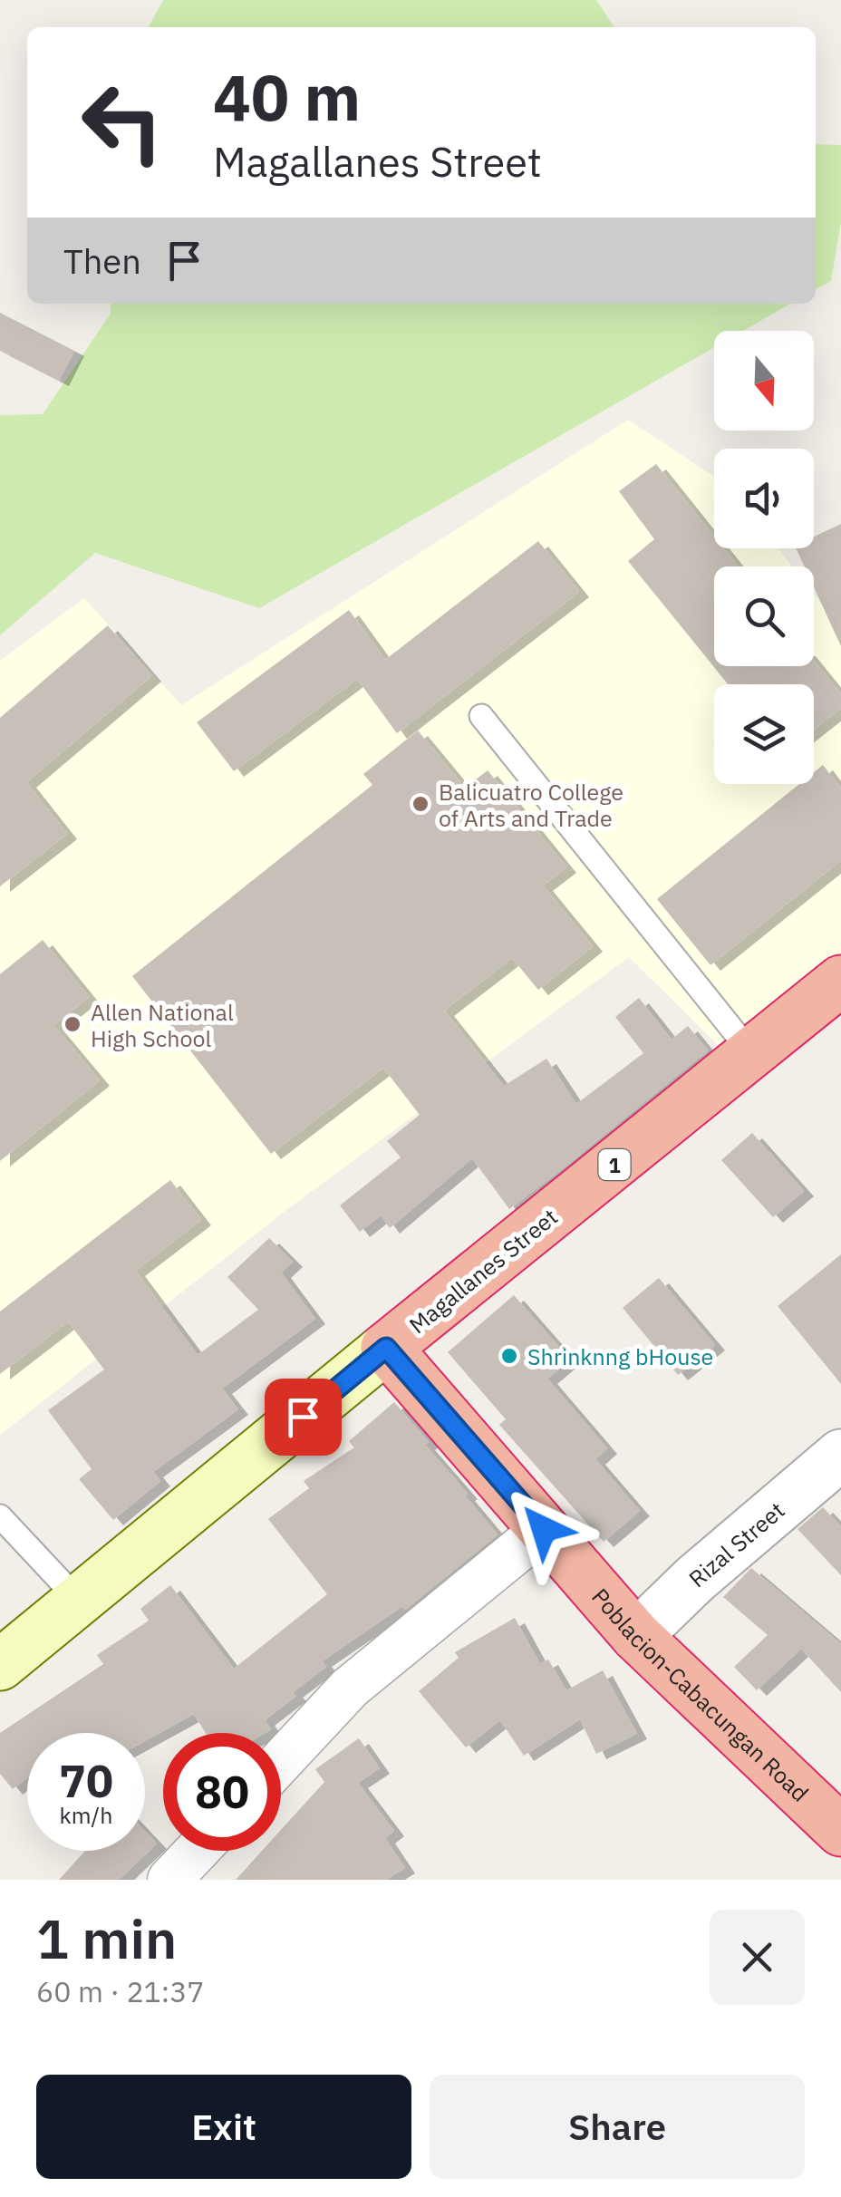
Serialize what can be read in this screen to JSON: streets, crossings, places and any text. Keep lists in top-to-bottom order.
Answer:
{
  "streets": {
    "highway": ["1", "Magallanes Street", "Poblacion-Cabacungan Road"],
    "street": ["Rizal Street"]
  },
  "crossings": [
    ["Magallanes Street", "Poblacion-Cabacungan Road"],
    ["Rizal Street", "Poblacion-Cabacungan Road"]
  ],
  "places": ["Balicuatro College of Arts and Trade", "Allen National High School", "Shrinknng bHouse"],
  "north": "bottom",
  "page": {
    "turn": ["40 m", "Magallanes Street"],
    "then": "Then",
    "speed": "70 km/h",
    "limit": "80",
    "heading": ["1 min", "60 m · 21:37"],
    "buttons": ["Exit", "Share"]
  }
}
